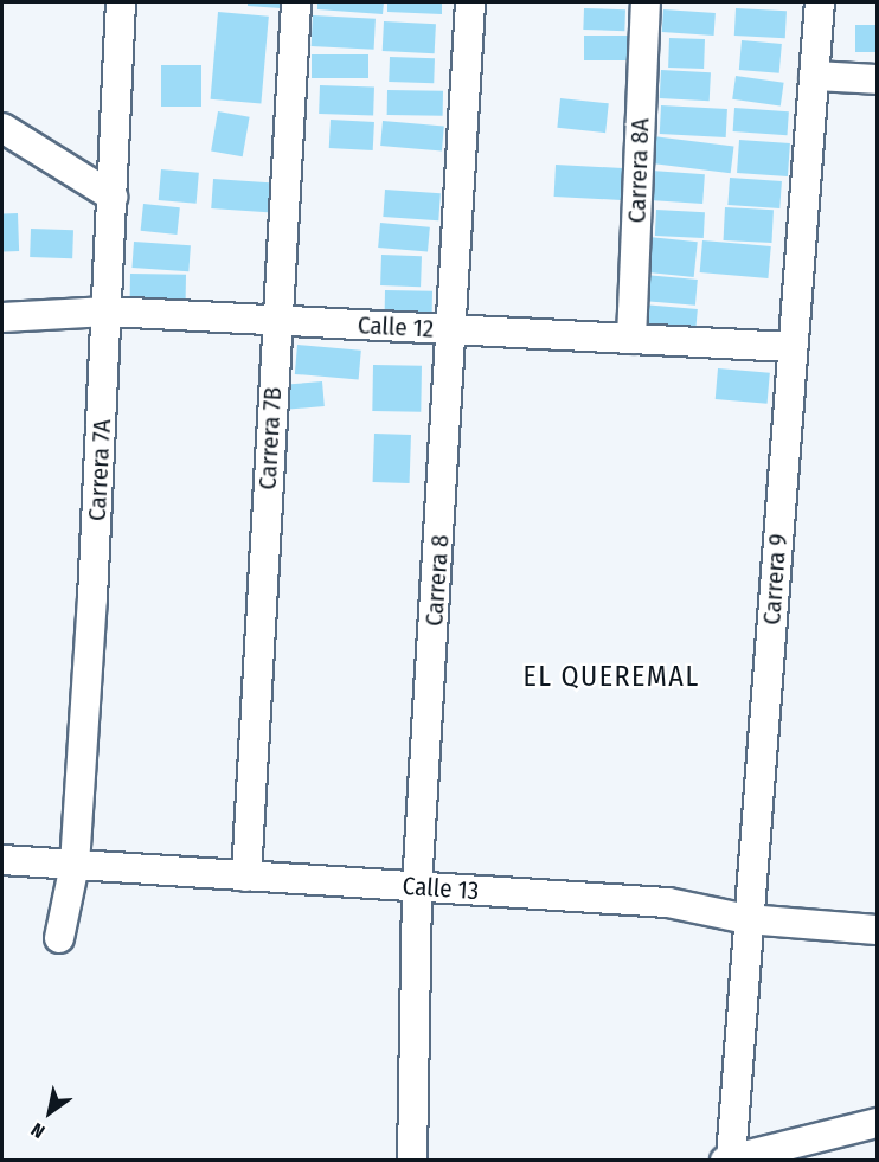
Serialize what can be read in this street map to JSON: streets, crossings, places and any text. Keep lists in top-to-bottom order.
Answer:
{
  "streets": {
    "street": [
      "Carrera 8A",
      "Calle 12",
      "Carrera 7B",
      "Carrera 7A",
      "Carrera 9",
      "Carrera 8",
      "Calle 13"
    ]
  },
  "crossings": [
    ["Carrera 8A", "Calle 12"],
    ["Calle 12", "Carrera 7B"],
    ["Calle 12", "Carrera 7A"],
    ["Calle 12", "Carrera 9"],
    ["Calle 12", "Carrera 8"],
    ["Carrera 7B", "Calle 13"],
    ["Carrera 7A", "Calle 13"],
    ["Carrera 9", "Calle 13"],
    ["Carrera 8", "Calle 13"]
  ],
  "districts": ["EL QUEREMAL"],
  "north": "bottom left"
}
